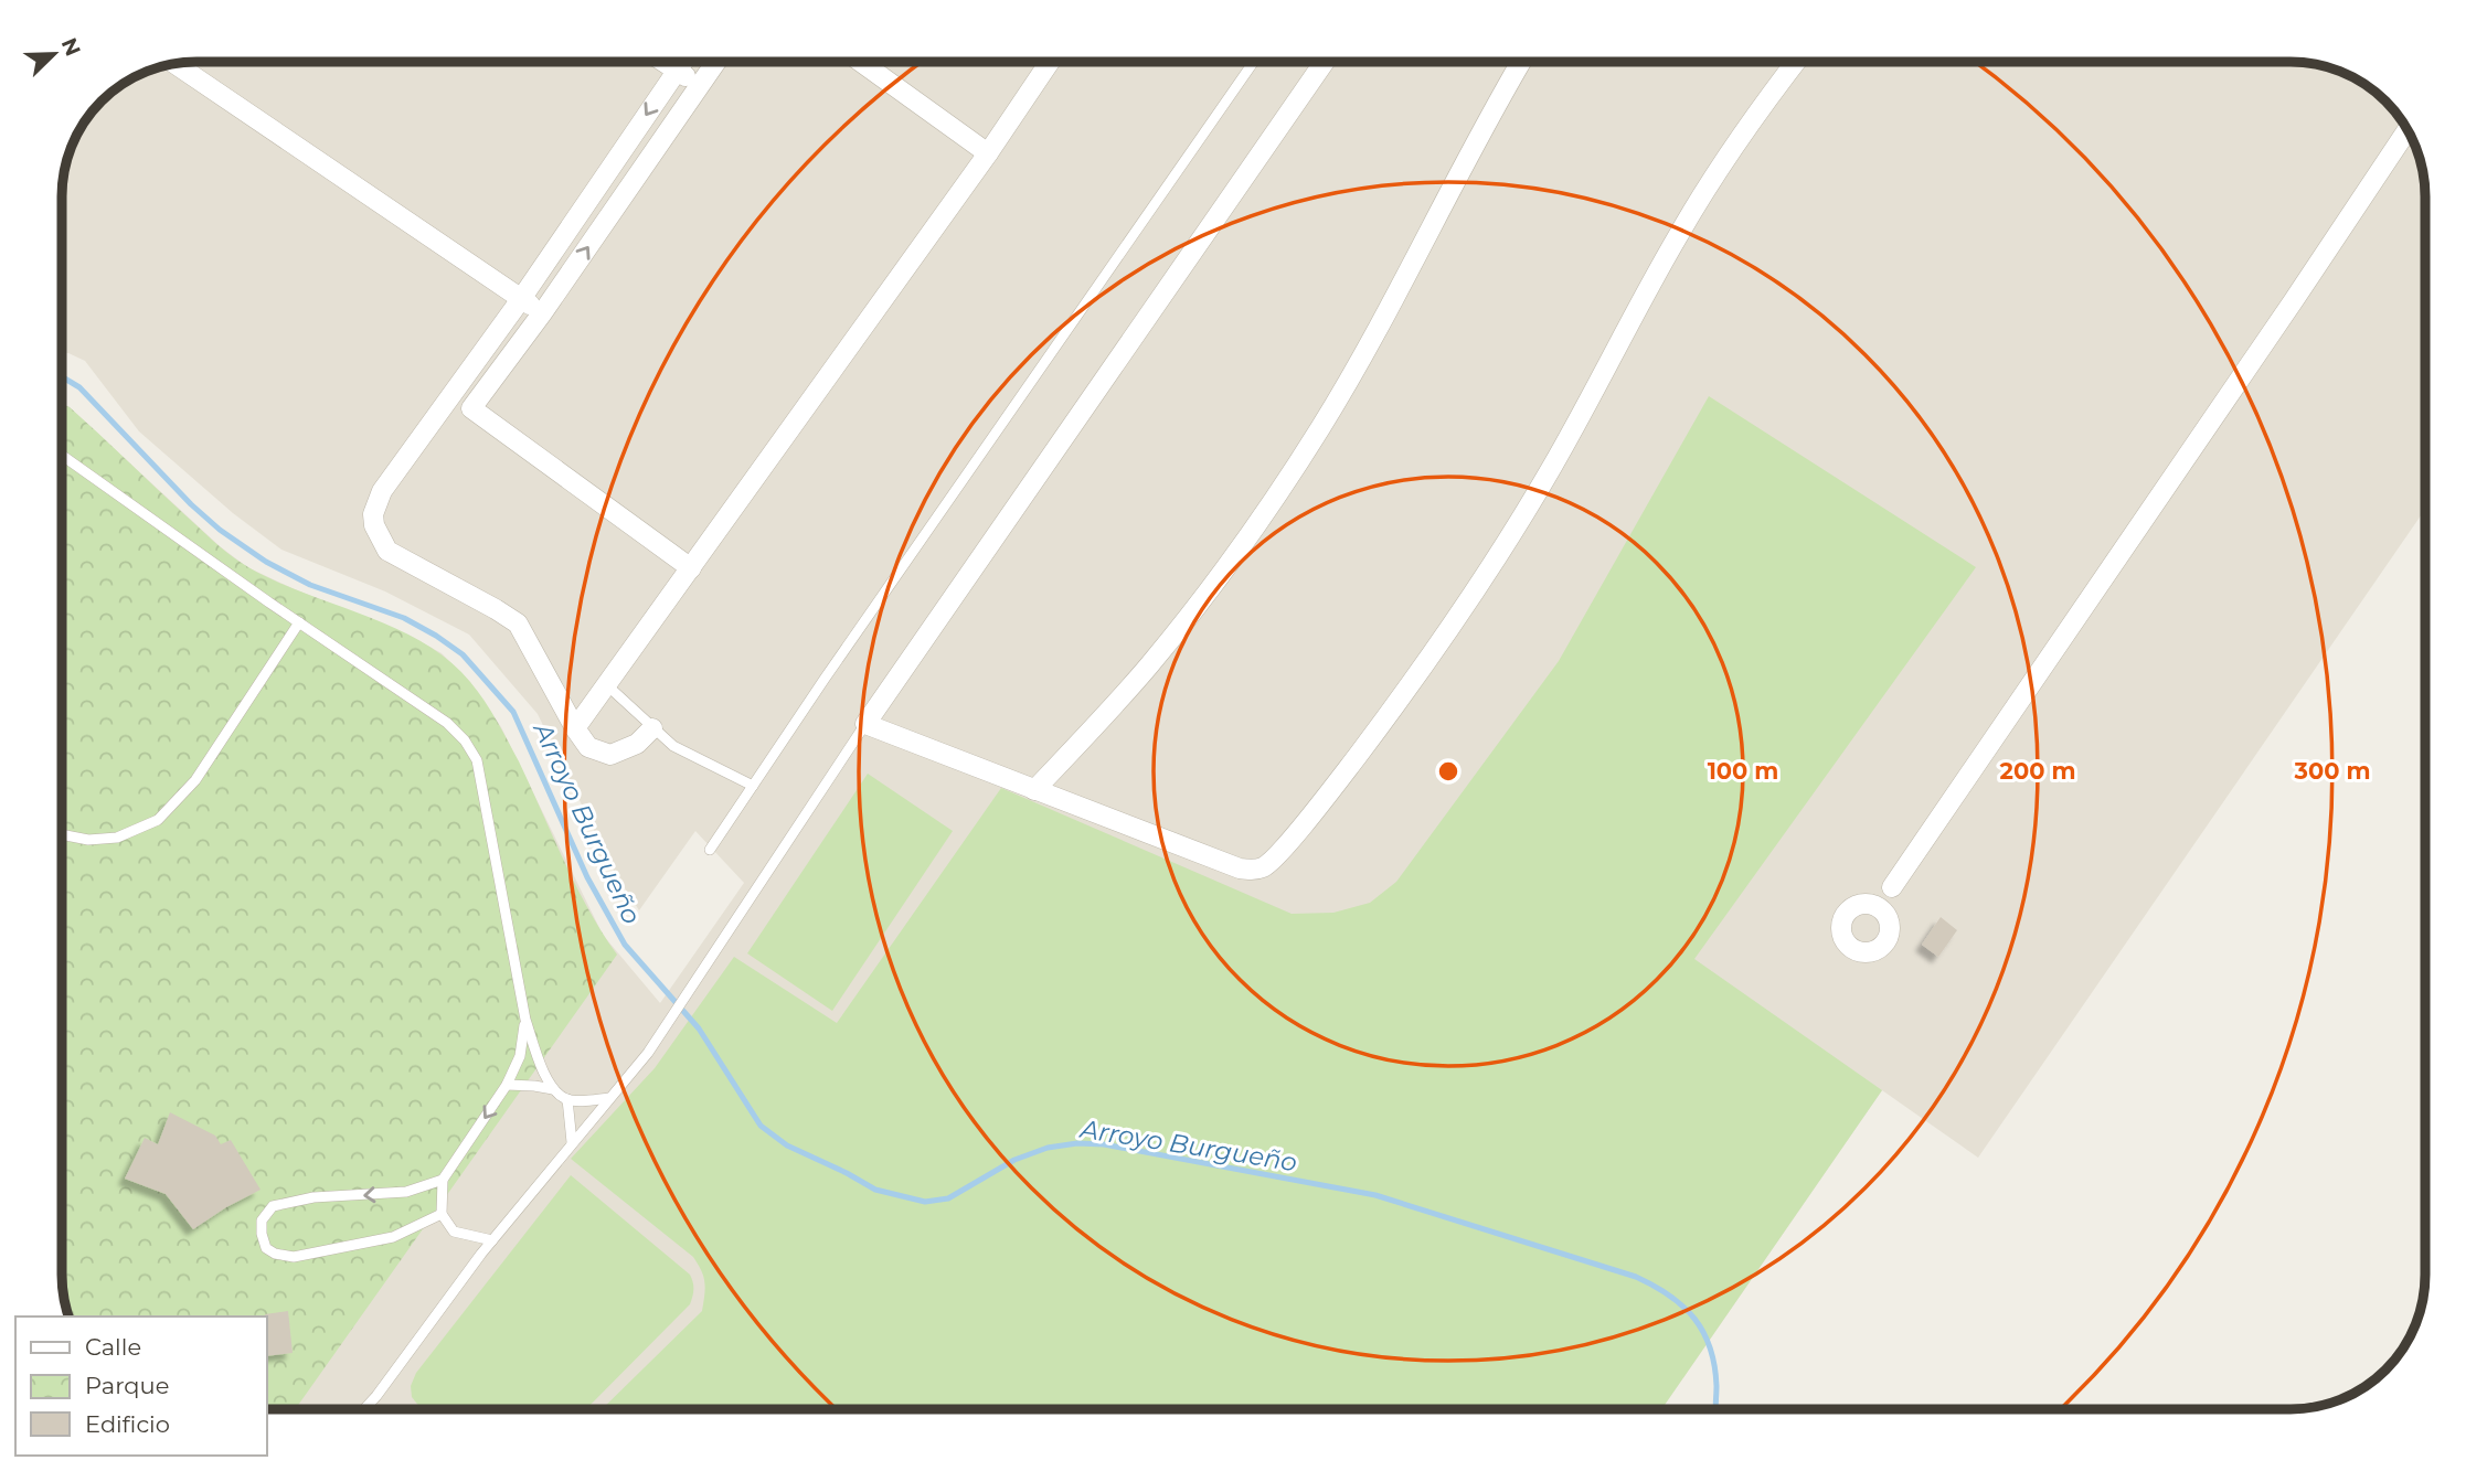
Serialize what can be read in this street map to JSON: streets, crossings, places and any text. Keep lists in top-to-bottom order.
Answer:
{
  "water": ["Arroyo Burgueño"],
  "legend": ["Calle", "Parque", "Edificio"],
  "north": "top right",
  "rings": ["100 m", "200 m", "300 m"]
}
